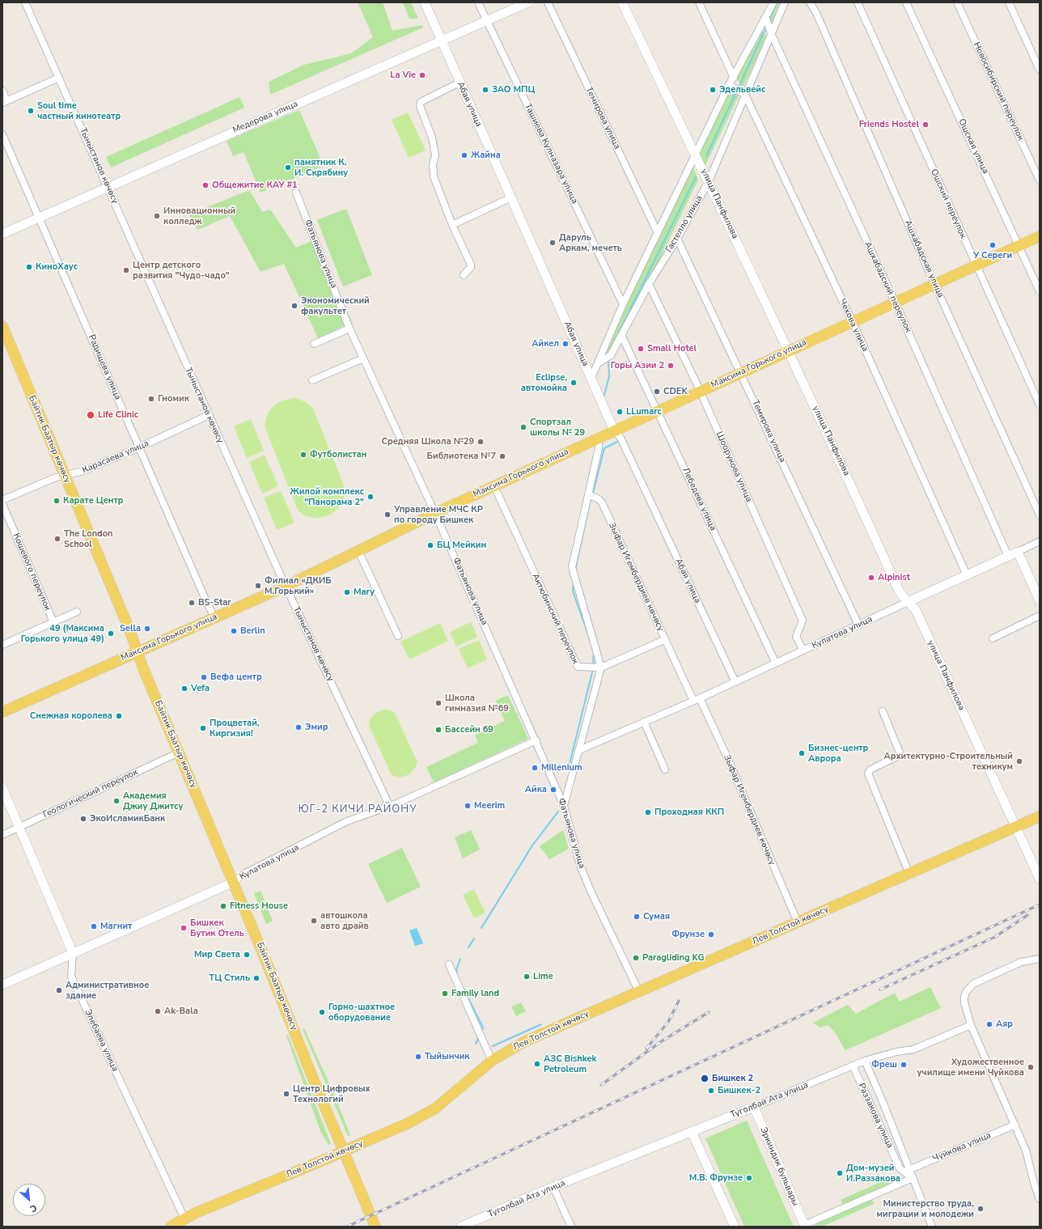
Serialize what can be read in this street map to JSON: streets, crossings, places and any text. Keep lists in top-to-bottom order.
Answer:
{
  "streets": {
    "main road": ["Максима Горького улица", "Байтик Баатыр көчөсү", "Лев Толстой көчөсү"],
    "street": [
      "Новосибирский переулок",
      "Абая улица",
      "Медерова улица",
      "Темирова улица",
      "Ошская улица",
      "Ташиева Кулназара улица",
      "Тыныстанов көчөсү",
      "улица Панфилова",
      "Ошский переулок",
      "Гастелло улица",
      "Фатьянова улица",
      "Ашхабадская улица",
      "Ашхабадский переулок",
      "Чехова улица",
      "Радищева улица",
      "Карасаева улица",
      "Шоорукова улица",
      "Лебедева улица",
      "Кошевого переулок",
      "Зыфар Игембердиев көчөсү",
      "Актюбинский переулок",
      "Кулатова улица",
      "Геологический переулок",
      "Элебаева улица",
      "Туголбай Ата улица",
      "Раззакова улица",
      "Чуйкова улица",
      "Эркиндик бульвары"
    ]
  },
  "crossings": [
    ["Абая улица", "Медерова улица"],
    ["Абая улица", "Гастелло улица"],
    ["Абая улица", "Максима Горького улица"],
    ["Абая улица", "Кулатова улица"],
    ["Медерова улица", "Ташиева Кулназара улица"],
    ["Медерова улица", "Тыныстанов көчөсү"],
    ["Медерова улица", "Радищева улица"],
    ["Темирова улица", "Гастелло улица"],
    ["Темирова улица", "Максима Горького улица"],
    ["Темирова улица", "Кулатова улица"],
    ["Ошская улица", "Максима Горького улица"],
    ["Ташиева Кулназара улица", "Гастелло улица"],
    ["Тыныстанов көчөсү", "Максима Горького улица"],
    ["Тыныстанов көчөсү", "Карасаева улица"],
    ["Тыныстанов көчөсү", "Кулатова улица"],
    ["улица Панфилова", "Гастелло улица"],
    ["улица Панфилова", "Максима Горького улица"],
    ["улица Панфилова", "Кулатова улица"],
    ["улица Панфилова", "Лев Толстой көчөсү"],
    ["Ошский переулок", "Максима Горького улица"],
    ["Гастелло улица", "Ашхабадский переулок"],
    ["Гастелло улица", "Чехова улица"],
    ["Гастелло улица", "Шоорукова улица"],
    ["Гастелло улица", "Лебедева улица"],
    ["Фатьянова улица", "Максима Горького улица"],
    ["Фатьянова улица", "Кулатова улица"],
    ["Фатьянова улица", "Лев Толстой көчөсү"],
    ["Ашхабадская улица", "Максима Горького улица"],
    ["Ашхабадский переулок", "Максима Горького улица"],
    ["Ашхабадский переулок", "Кулатова улица"],
    ["Чехова улица", "Максима Горького улица"],
    ["Чехова улица", "Кулатова улица"],
    ["Максима Горького улица", "Радищева улица"],
    ["Максима Горького улица", "Байтик Баатыр көчөсү"],
    ["Максима Горького улица", "Шоорукова улица"],
    ["Максима Горького улица", "Лебедева улица"],
    ["Максима Горького улица", "Актюбинский переулок"],
    ["Радищева улица", "Карасаева улица"],
    ["Байтик Баатыр көчөсү", "Карасаева улица"],
    ["Байтик Баатыр көчөсү", "Кулатова улица"],
    ["Байтик Баатыр көчөсү", "Геологический переулок"],
    ["Шоорукова улица", "Кулатова улица"],
    ["Лебедева улица", "Кулатова улица"],
    ["Зыфар Игембердиев көчөсү", "Актюбинский переулок"],
    ["Зыфар Игембердиев көчөсү", "Кулатова улица"],
    ["Зыфар Игембердиев көчөсү", "Лев Толстой көчөсү"],
    ["Кулатова улица", "Элебаева улица"],
    ["Геологический переулок", "Элебаева улица"],
    ["Лев Толстой көчөсү", "Элебаева улица"],
    ["Туголбай Ата улица", "Раззакова улица"],
    ["Туголбай Ата улица", "Эркиндик бульвары"],
    ["Раззакова улица", "Чуйкова улица"]
  ],
  "districts": ["ЮГ-2 КИЧИ РАЙОНУ"],
  "places": [
    "La Vie",
    "ЗАО МПЦ",
    "Эдельвейс",
    "Soul time частный кинотеатр",
    "Friends Hostel",
    "Жайна",
    "памятник К. И. Скрябину",
    "Общежитие КАУ #1",
    "Инновационный колледж",
    "Даруль Аркам, мечеть",
    "У Сереги",
    "КиноХаус",
    "Центр детского развития \"Чудо-чадо\"",
    "Экономический факультет",
    "Айкел",
    "Small Hotel",
    "Горы Азии 2",
    "Eclipse, автомойка",
    "CDEK",
    "Гномик",
    "LLumarc",
    "Life Clinic",
    "Спортзал школы № 29",
    "Средняя Школа №29",
    "Футболистан",
    "Библиотека №7",
    "Жилой комплекс \"Панорама 2\"",
    "Карате Центр",
    "Управление МЧС КР по городу Бишкек",
    "The London School",
    "БЦ Мейкин",
    "Alpinist",
    "Филиал «ДКИБ М.Горький»",
    "Mary",
    "BS-Star",
    "Sella",
    "Berlin",
    "49 (Максима Горького улица 49)",
    "Вефа центр",
    "Vefa",
    "Школа гимназия №69",
    "Снежная королева",
    "Эмир",
    "Процветай, Киргизия!",
    "Бассейн 69",
    "Бизнес-центр Аврора",
    "Архитектурно-Строительный техникум",
    "Millenium",
    "Айка",
    "Академия Джиу Джитсу",
    "Meerim",
    "Проходная ККП",
    "ЭкоИсламикБанк",
    "Fitness House",
    "Сумая",
    "автошкола авто драйв",
    "Магнит",
    "Бишкек Бутик Отель",
    "Фрунзе",
    "Мир Света",
    "Paragliding KG",
    "Lime",
    "ТЦ Стиль",
    "Административное здание",
    "Family land",
    "Ak-Bala",
    "Горно-шахтное оборудование",
    "Аяр",
    "Тыйынчик",
    "АЗС Bishkek Petroleum",
    "Фреш",
    "Художественное училище имени Чуйкова",
    "Бишкек 2",
    "Бишкек-2",
    "Центр Цифровых Технологий",
    "Дом-музей И.Раззакова",
    "М.В. Фрунзе",
    "Министерство труда, миграции и молодежи"
  ],
  "north": "bottom right"
}
